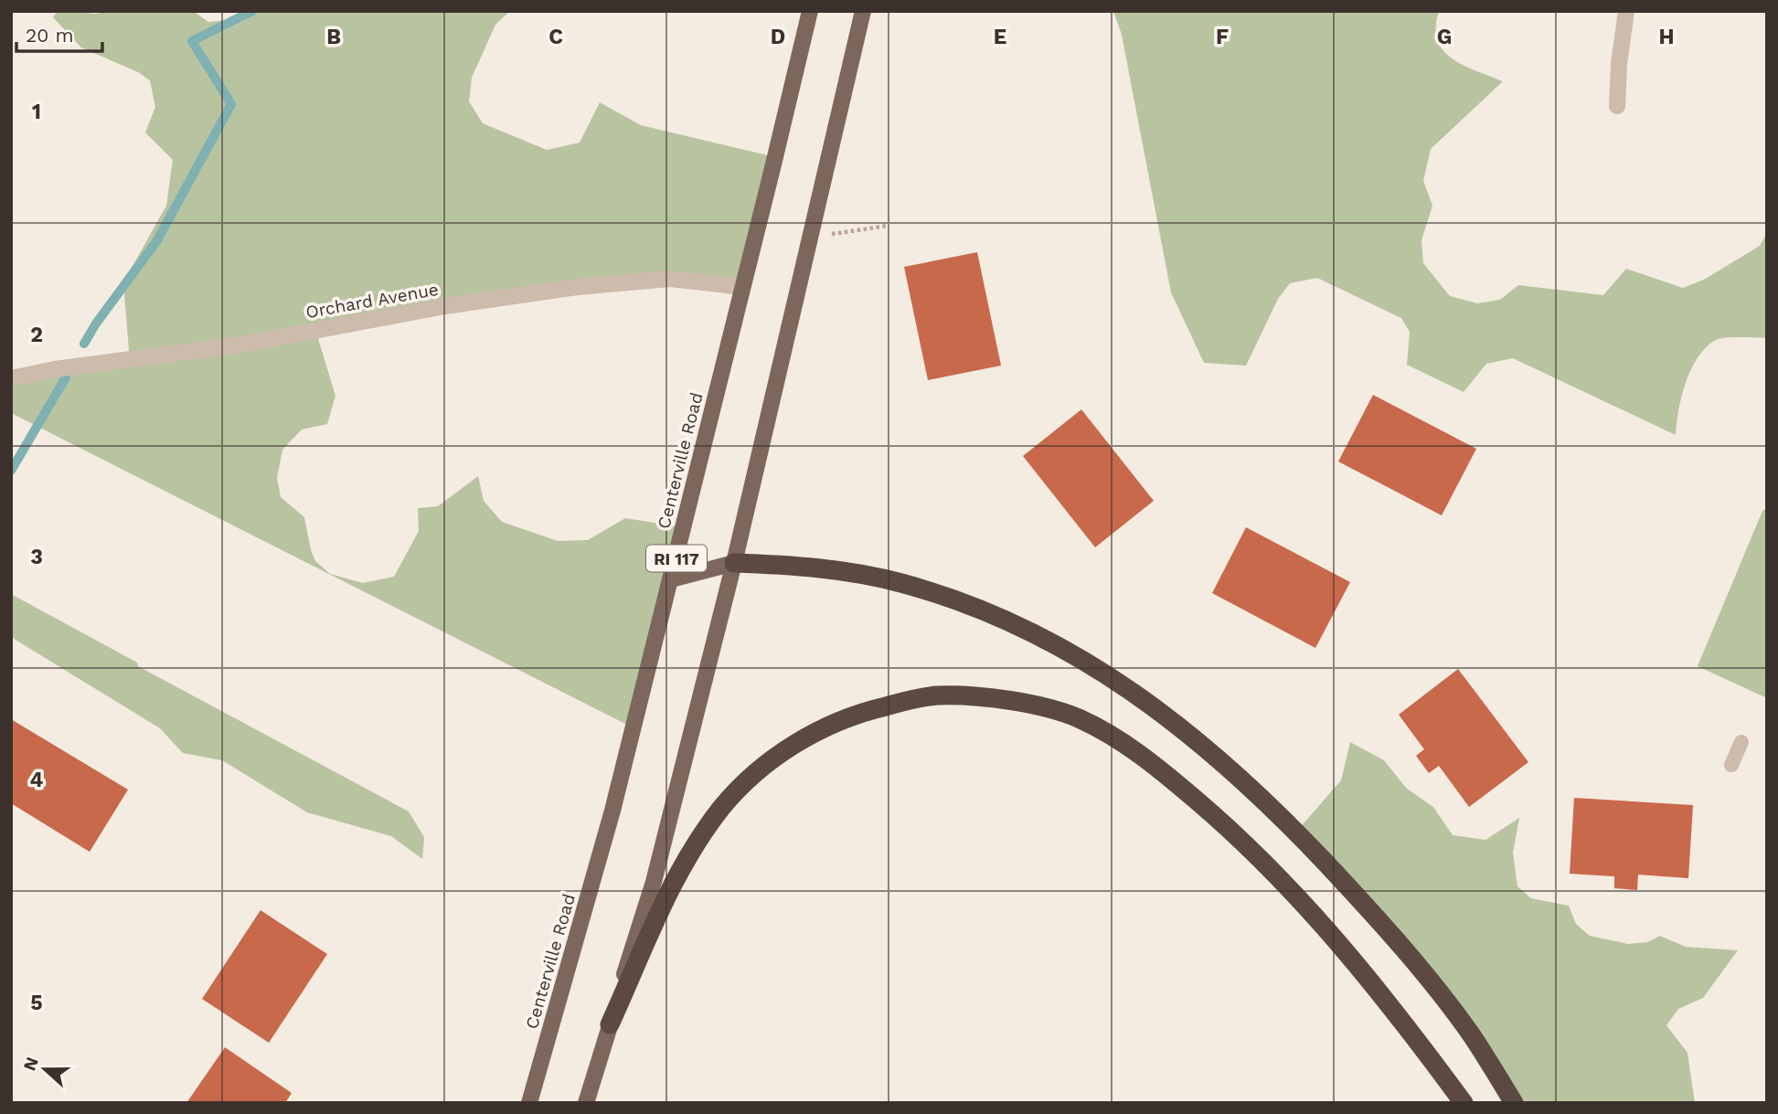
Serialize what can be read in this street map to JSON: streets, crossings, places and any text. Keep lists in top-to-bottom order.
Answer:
{
  "streets": {
    "main road": ["Centerville Road", "RI 117"],
    "street": ["Orchard Avenue"]
  },
  "crossings": [
    ["Orchard Avenue", "Centerville Road"]
  ],
  "scale_bar": "20 m",
  "north": "left",
  "grid": {
    "columns": [
      "B",
      "C",
      "D",
      "E",
      "F",
      "G",
      "H"
    ],
    "rows": [
      "1",
      "2",
      "3",
      "4",
      "5"
    ]
  }
}
